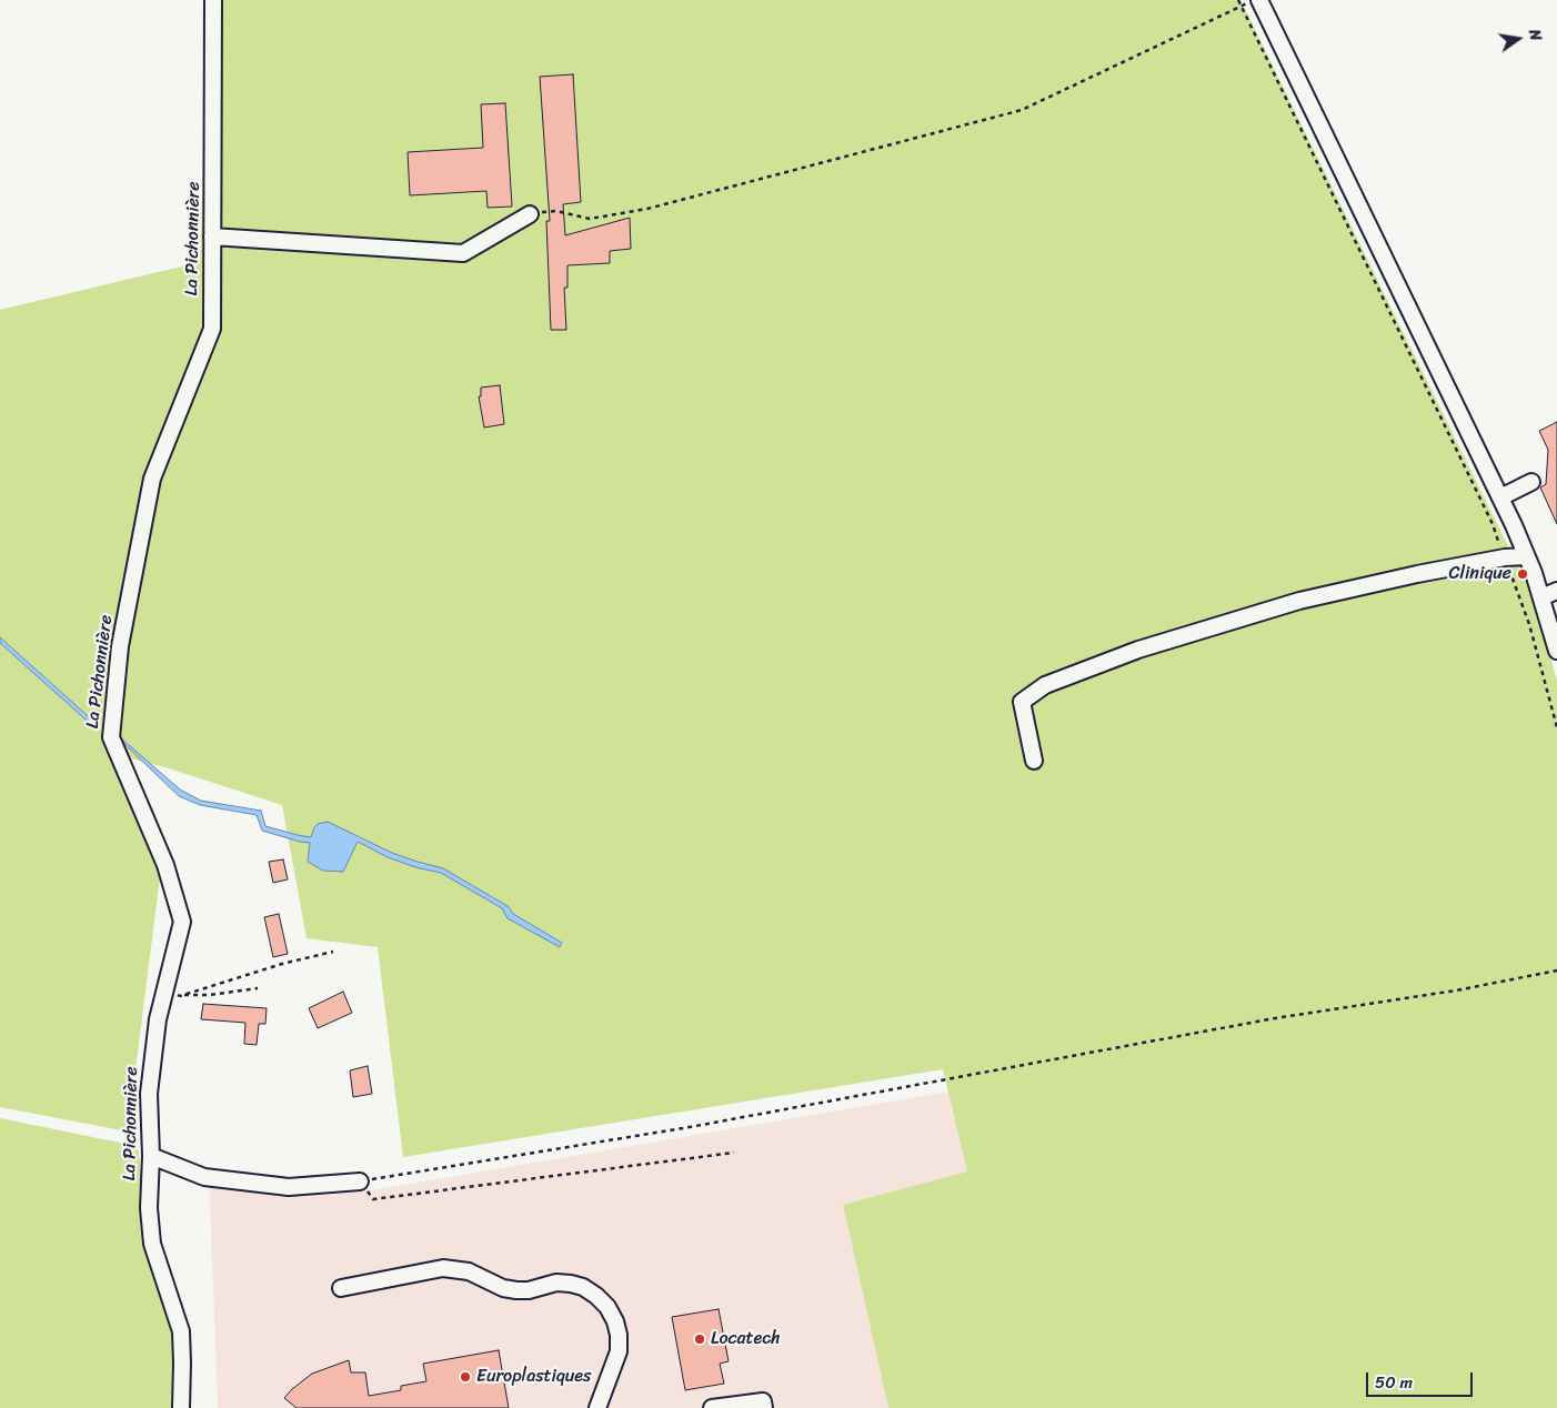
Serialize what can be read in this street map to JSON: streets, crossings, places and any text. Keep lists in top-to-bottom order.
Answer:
{
  "streets": {
    "street": ["La Pichonnière"]
  },
  "places": ["Clinique", "Locatech", "Europlastiques"],
  "scale_bar": "50 m",
  "north": "right"
}
